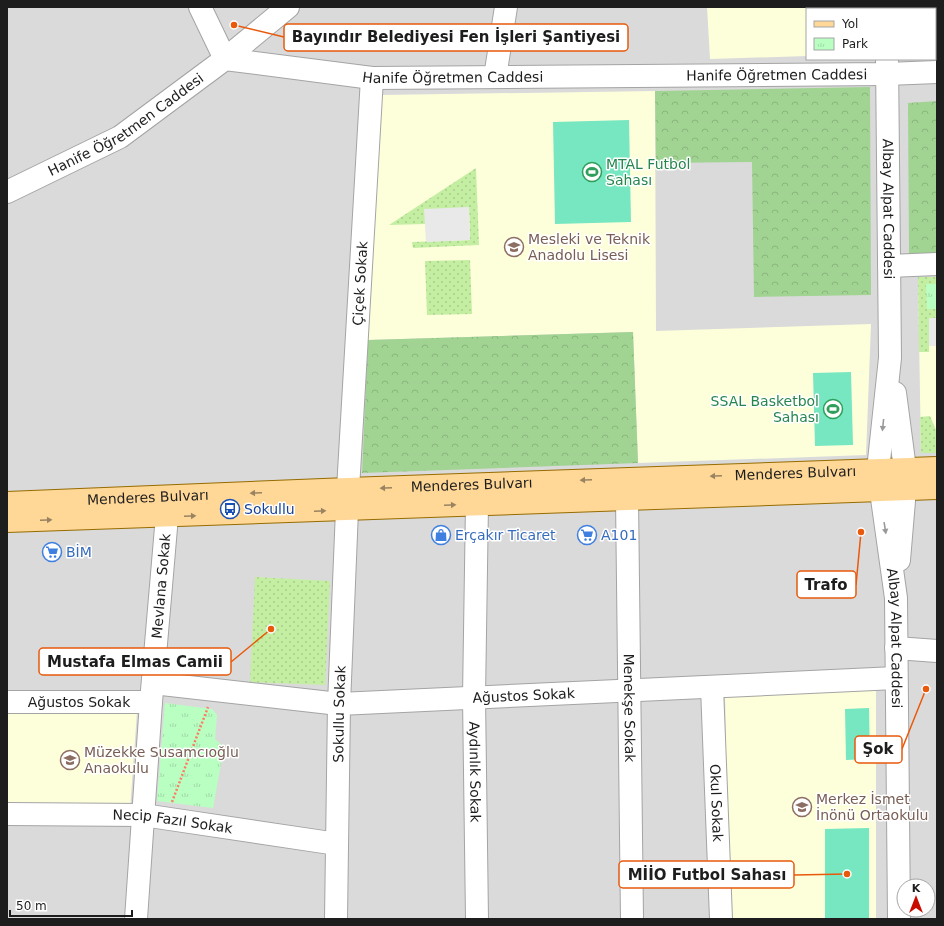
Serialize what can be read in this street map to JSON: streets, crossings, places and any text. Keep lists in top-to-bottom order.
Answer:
{
  "streets": {
    "main road": ["Menderes Bulvarı"],
    "street": [
      "Hanife Öğretmen Caddesi",
      "Albay Alpat Caddesi",
      "Çiçek Sokak",
      "Mevlana Sokak",
      "Ağustos Sokak",
      "Menekşe Sokak",
      "Sokullu Sokak",
      "Aydınlık Sokak",
      "Okul Sokak",
      "Necip Fazıl Sokak"
    ]
  },
  "crossings": [
    ["Hanife Öğretmen Caddesi", "Albay Alpat Caddesi"],
    ["Hanife Öğretmen Caddesi", "Çiçek Sokak"],
    ["Albay Alpat Caddesi", "Menderes Bulvarı"],
    ["Albay Alpat Caddesi", "Ağustos Sokak"],
    ["Çiçek Sokak", "Menderes Bulvarı"],
    ["Çiçek Sokak", "Sokullu Sokak"],
    ["Menderes Bulvarı", "Mevlana Sokak"],
    ["Menderes Bulvarı", "Menekşe Sokak"],
    ["Menderes Bulvarı", "Sokullu Sokak"],
    ["Menderes Bulvarı", "Aydınlık Sokak"],
    ["Mevlana Sokak", "Ağustos Sokak"],
    ["Mevlana Sokak", "Necip Fazıl Sokak"],
    ["Ağustos Sokak", "Menekşe Sokak"],
    ["Ağustos Sokak", "Sokullu Sokak"],
    ["Ağustos Sokak", "Aydınlık Sokak"],
    ["Ağustos Sokak", "Okul Sokak"],
    ["Sokullu Sokak", "Necip Fazıl Sokak"]
  ],
  "places": {
    "other": [
      "Bayındır Belediyesi Fen İşleri Şantiyesi",
      "Trafo",
      "Mustafa Elmas Camii",
      "Şok",
      "MİİO Futbol Sahası"
    ],
    "sports": ["MTAL Futbol Sahası", "SSAL Basketbol Sahası"],
    "school or university": ["Mesleki ve Teknik Anadolu Lisesi", "Müzekke Susamcıoğlu Anaokulu", "Merkez İsmet İnönü Ortaokulu"],
    "bus stop": ["Sokullu"],
    "shop": ["Erçakır Ticaret"],
    "supermarket": ["A101", "BİM"]
  },
  "legend": ["Yol", "Park"],
  "scale_bar": "50 m",
  "north": "top"
}
